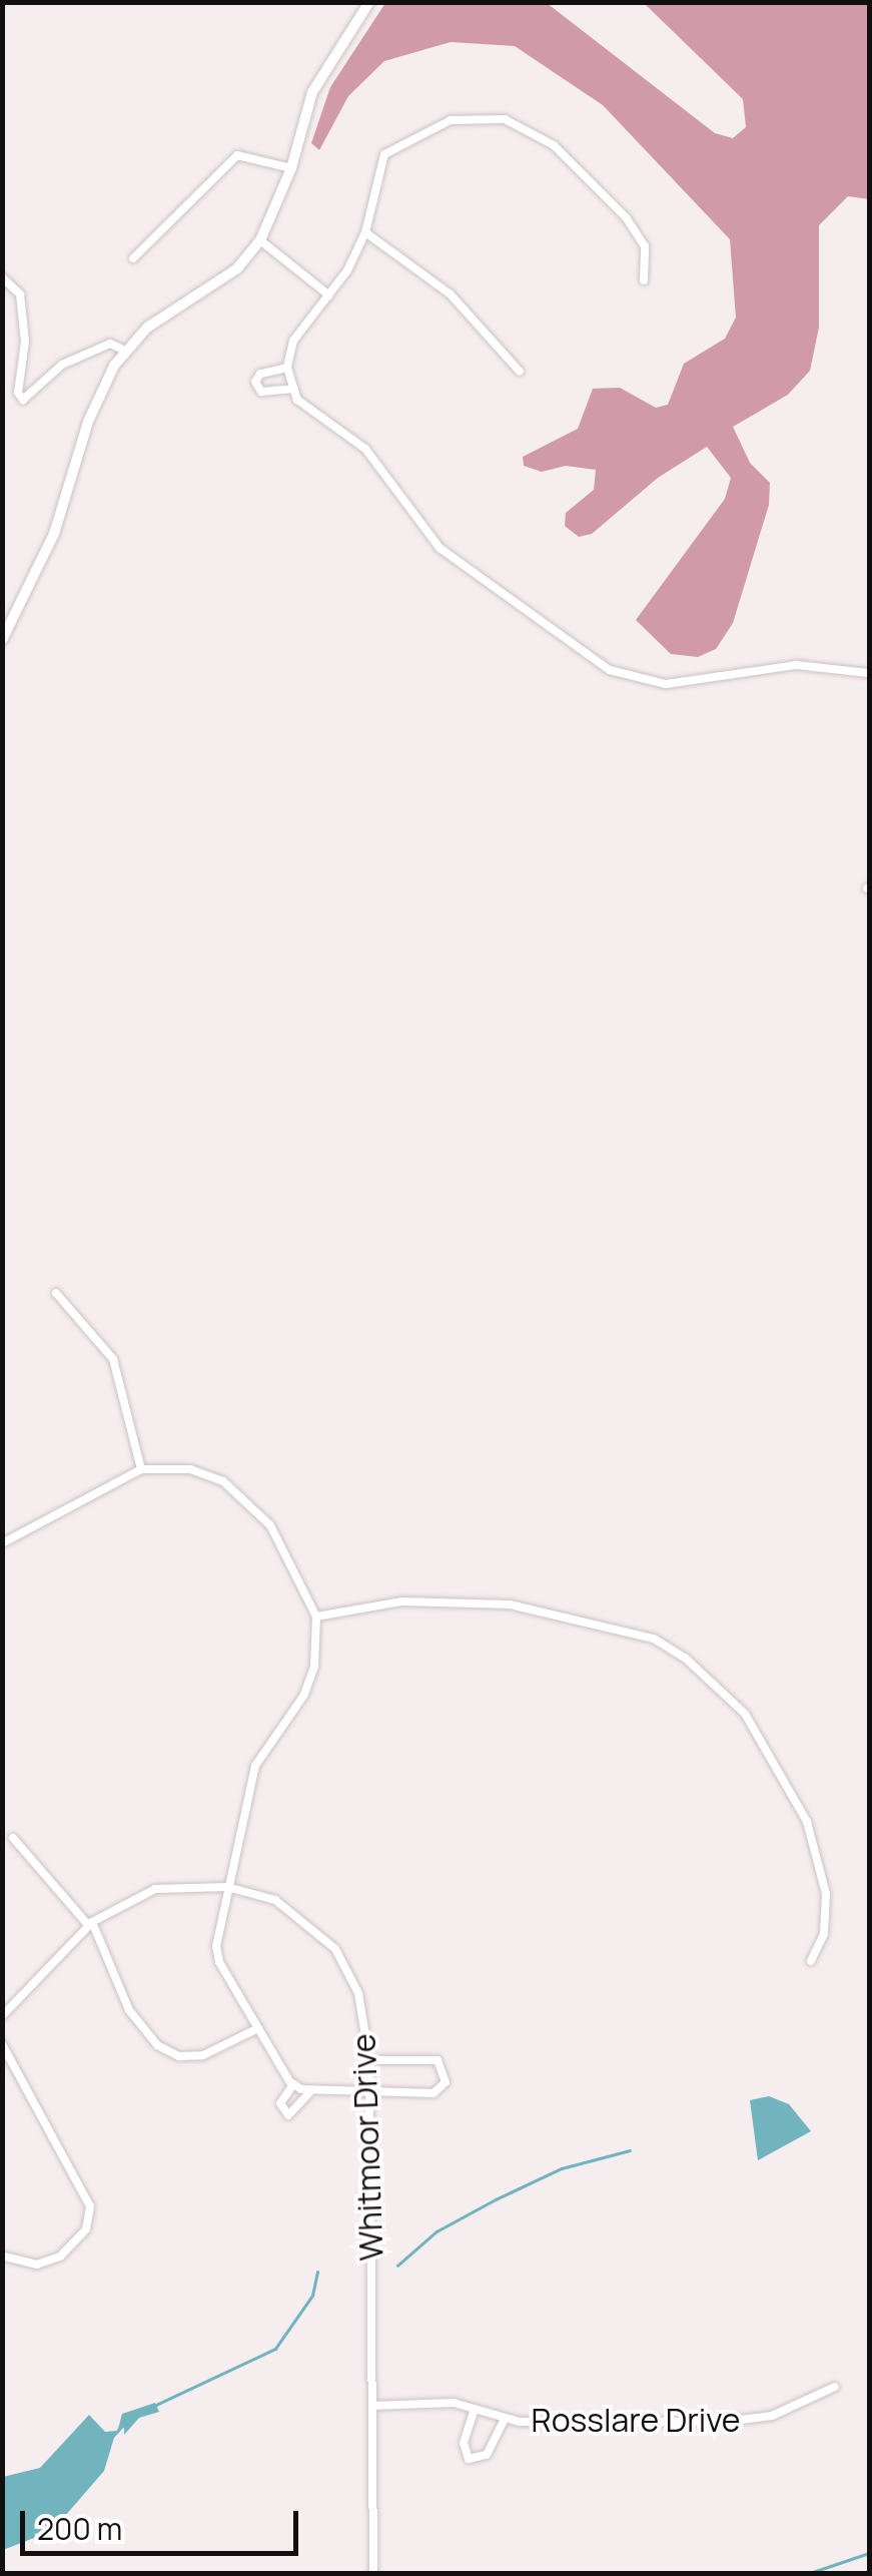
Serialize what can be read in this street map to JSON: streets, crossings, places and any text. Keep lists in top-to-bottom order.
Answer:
{
  "streets": {
    "street": ["Whitmoor Drive", "Rosslare Drive"]
  },
  "crossings": [
    ["Whitmoor Drive", "Rosslare Drive"]
  ],
  "scale_bar": "200 m"
}
